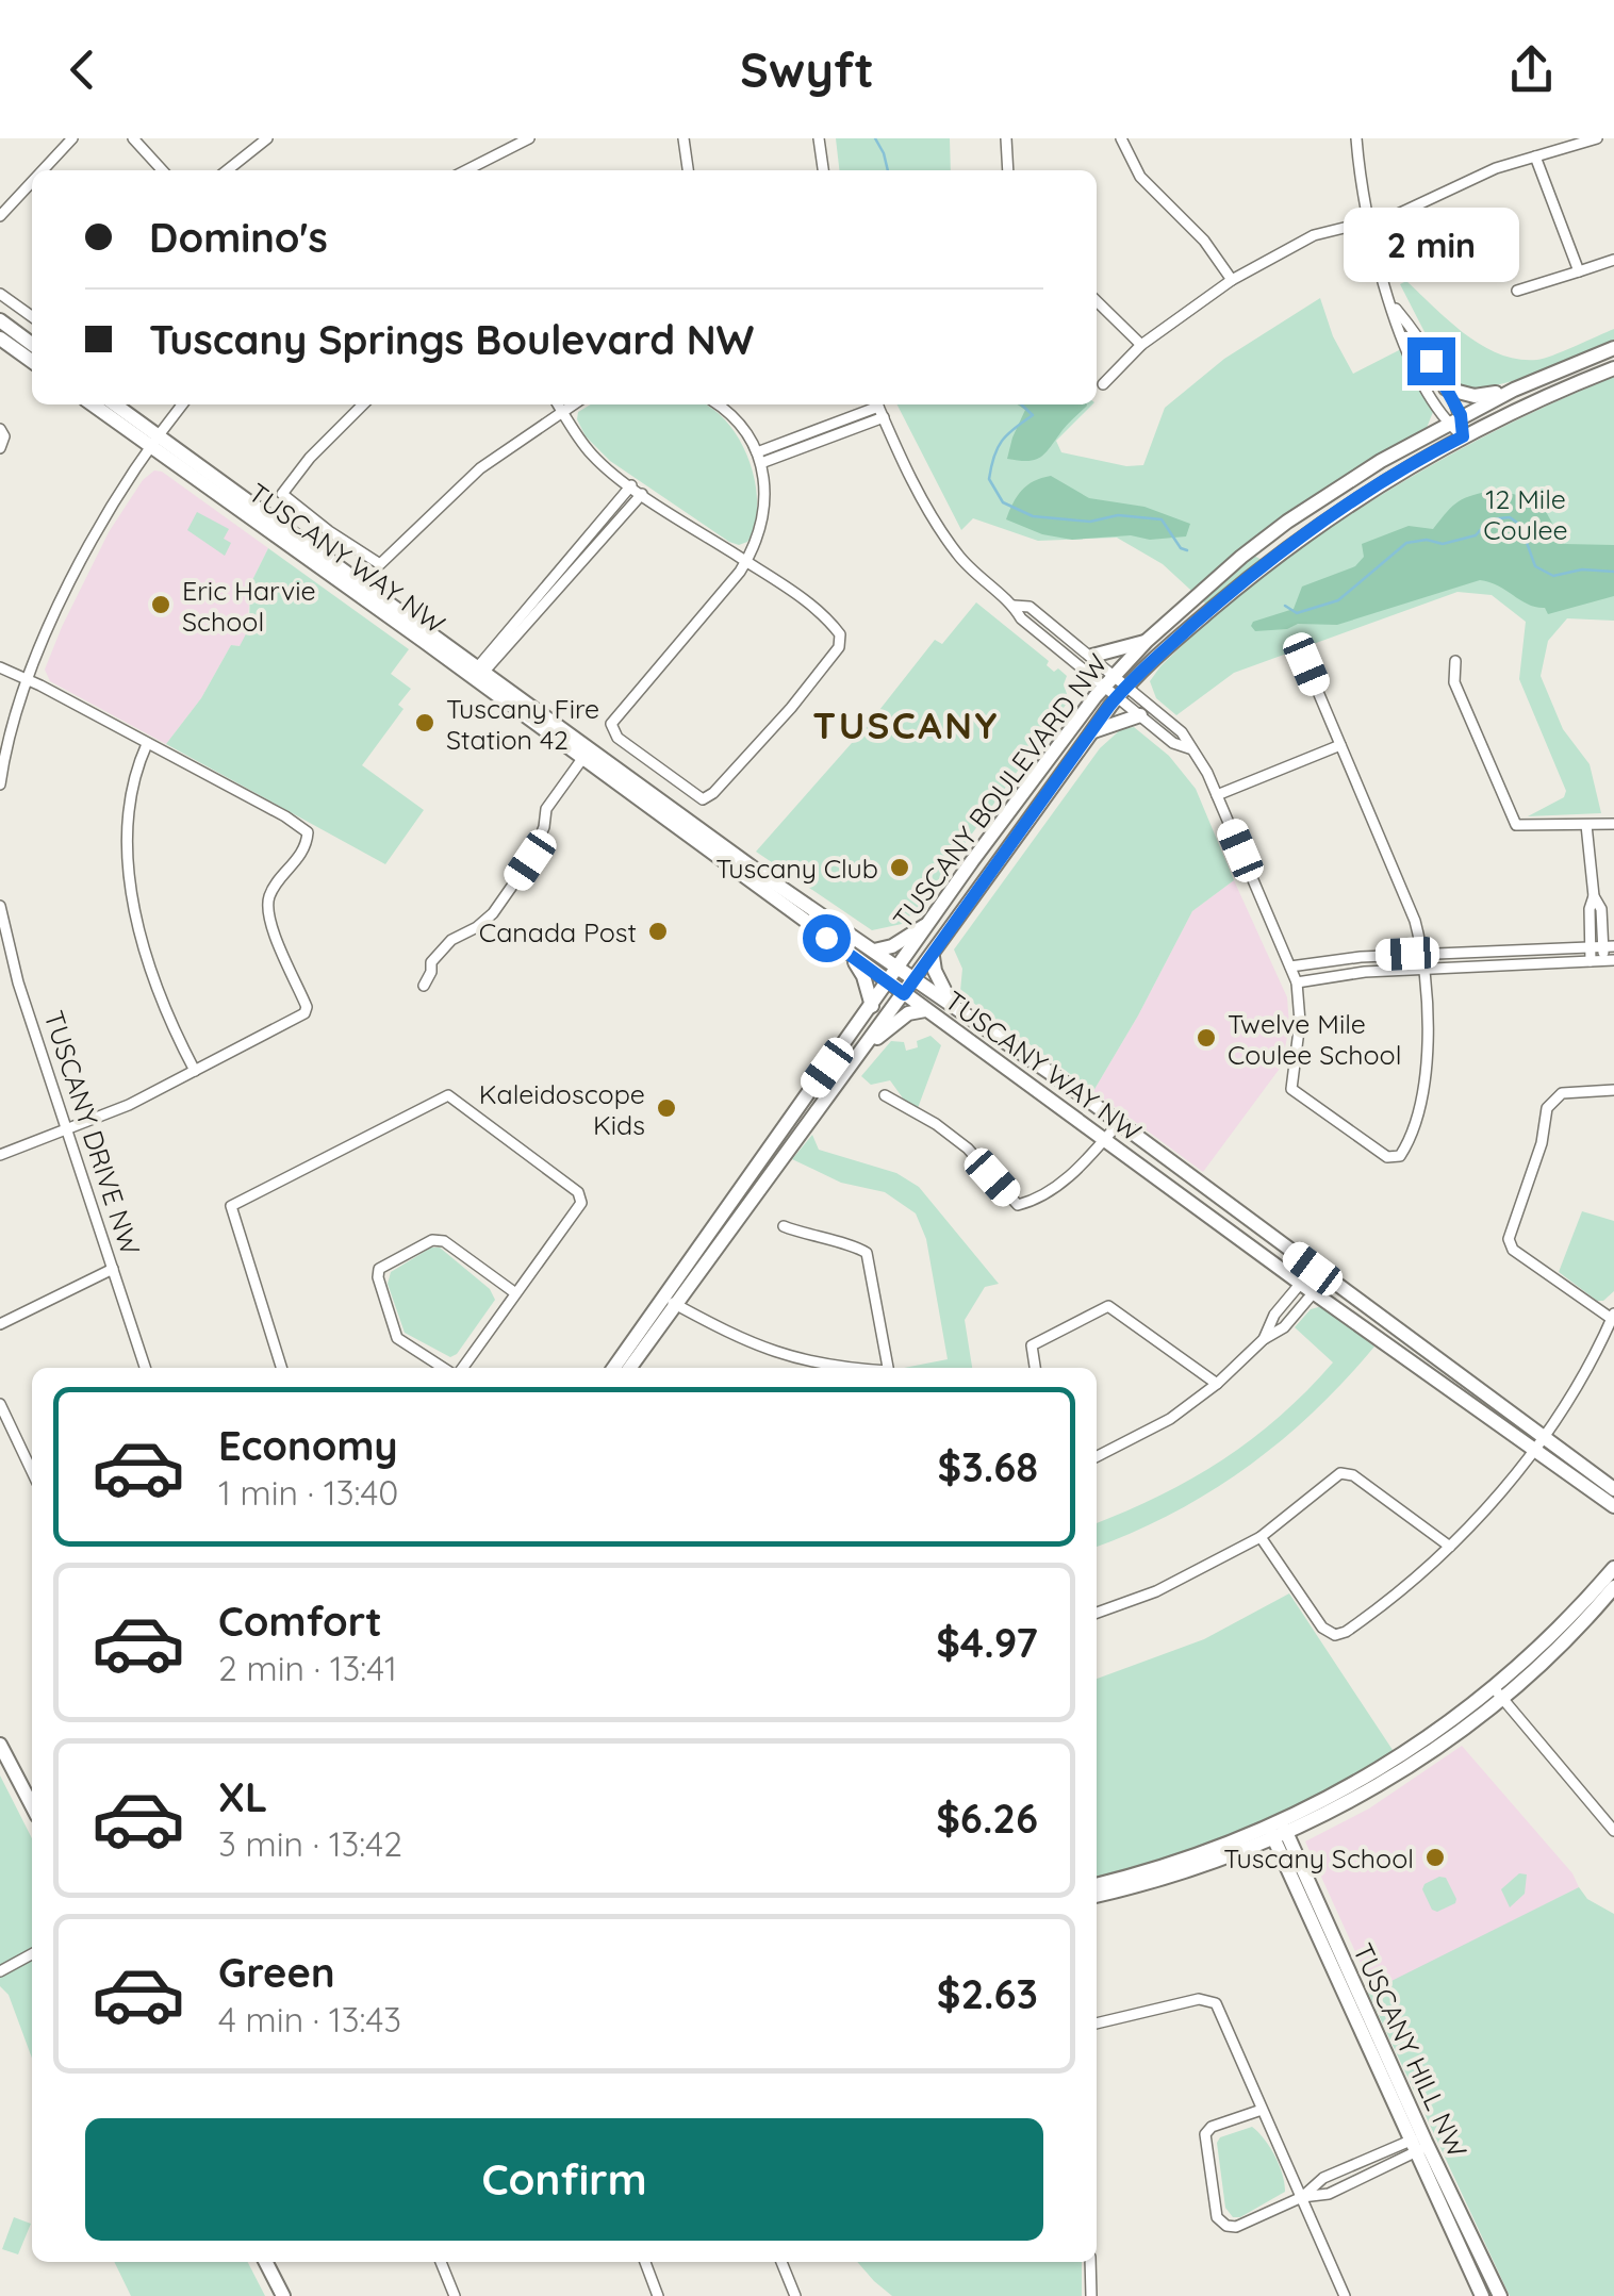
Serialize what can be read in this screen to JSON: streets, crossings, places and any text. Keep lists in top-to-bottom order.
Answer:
{
  "streets": {
    "street": [
      "TUSCANY WAY NW",
      "TUSCANY BOULEVARD NW",
      "TUSCANY DRIVE NW",
      "TUSCANY HILL NW"
    ]
  },
  "crossings": [
    ["TUSCANY WAY NW", "TUSCANY BOULEVARD NW"]
  ],
  "districts": ["TUSCANY"],
  "parks": ["12 Mile Coulee"],
  "places": [
    "Eric Harvie School",
    "Tuscany Fire Station 42",
    "Tuscany Club",
    "Canada Post",
    "Twelve Mile Coulee School",
    "Kaleidoscope Kids",
    "Tuscany School"
  ],
  "page": {
    "header": "Swyft",
    "banner": ["Domino's", "Tuscany Springs Boulevard NW"],
    "bubble": "2 min",
    "list": [
      {
        "name": "Economy",
        "note": "1 min · 13:40",
        "value": "$3.68"
      },
      {
        "name": "Comfort",
        "note": "2 min · 13:41",
        "value": "$4.97"
      },
      {
        "name": "XL",
        "note": "3 min · 13:42",
        "value": "$6.26"
      },
      {
        "name": "Green",
        "note": "4 min · 13:43",
        "value": "$2.63"
      }
    ],
    "buttons": "Confirm"
  }
}
